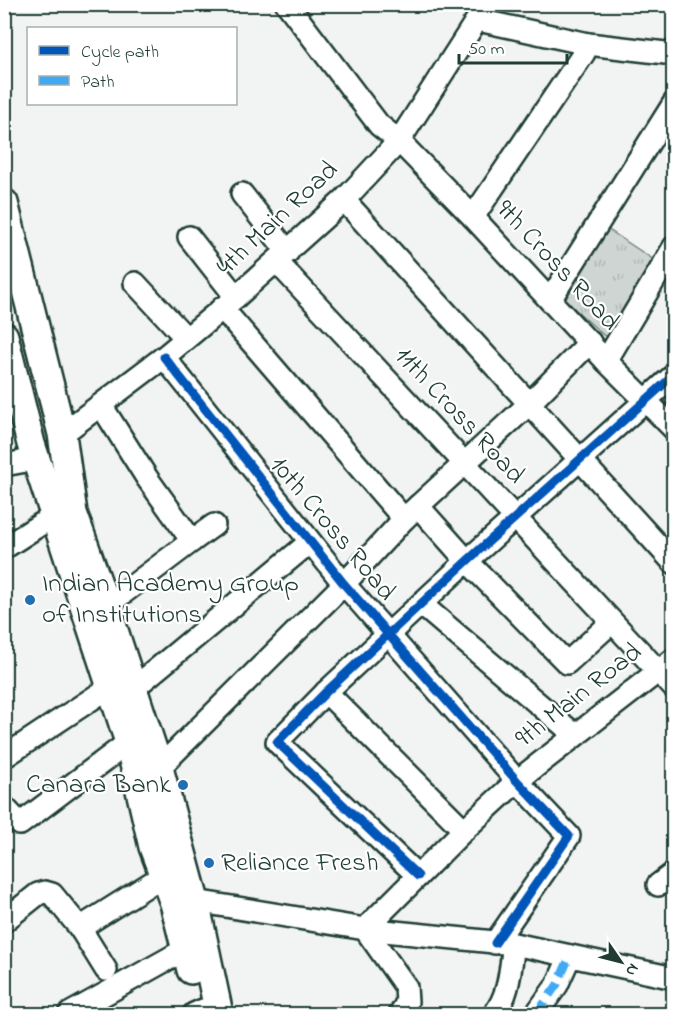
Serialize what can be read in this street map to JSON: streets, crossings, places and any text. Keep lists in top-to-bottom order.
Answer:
{
  "streets": {
    "street": [
      "4th Main Road",
      "9th Cross Road",
      "11th Cross Road",
      "10th Cross Road",
      "9th Main Road"
    ]
  },
  "crossings": [
    ["4th Main Road", "9th Cross Road"],
    ["4th Main Road", "11th Cross Road"],
    ["4th Main Road", "10th Cross Road"],
    ["11th Cross Road", "9th Main Road"],
    ["10th Cross Road", "9th Main Road"]
  ],
  "places": ["Indian Academy Group of Institutions", "Canara Bank", "Reliance Fresh"],
  "legend": ["Cycle path", "Path"],
  "scale_bar": "50 m",
  "north": "bottom right"
}
